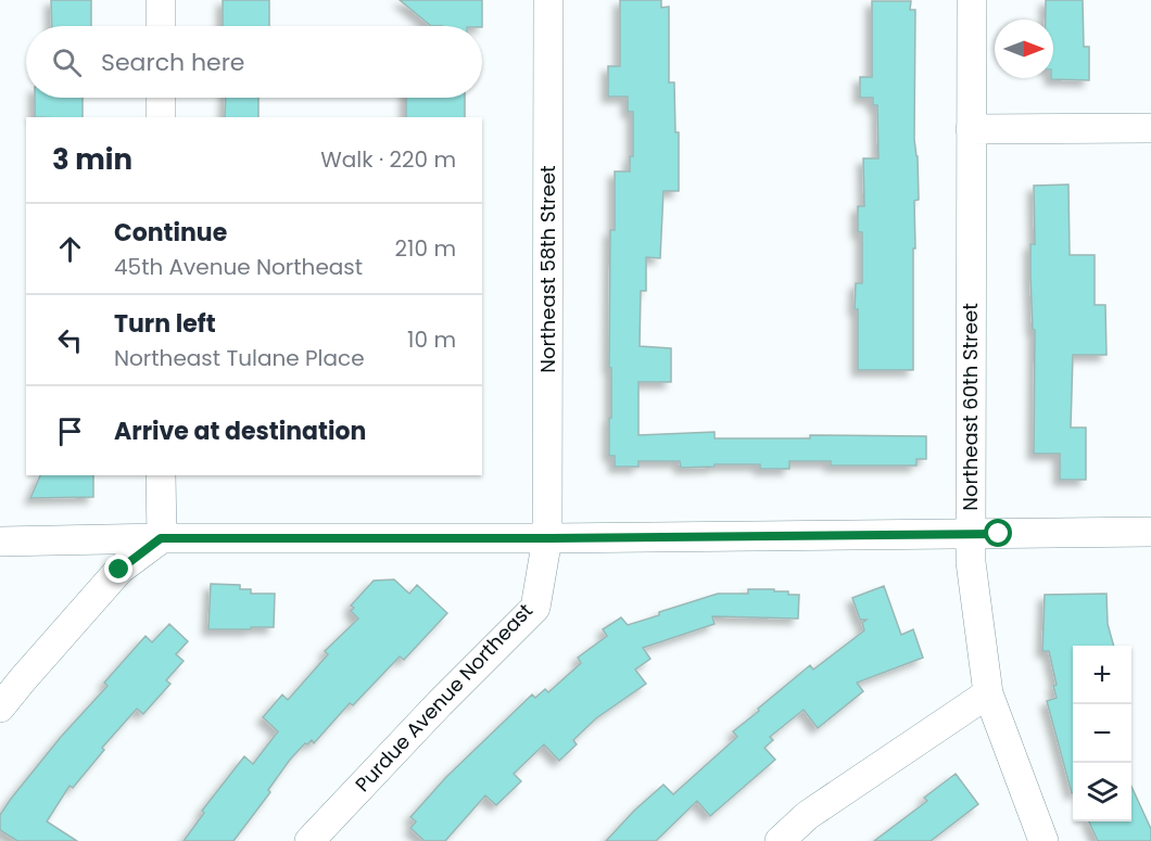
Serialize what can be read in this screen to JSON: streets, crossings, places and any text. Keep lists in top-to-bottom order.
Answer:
{
  "streets": {
    "street": ["Northeast 58th Street", "Northeast 60th Street", "Purdue Avenue Northeast"]
  },
  "crossings": [
    ["Northeast 58th Street", "Purdue Avenue Northeast"]
  ],
  "north": "right",
  "page": {
    "search": "Search here",
    "heading": ["3 min", "Walk · 220 m"],
    "list": [
      ["Continue", "45th Avenue Northeast", "210 m"],
      ["Turn left", "Northeast Tulane Place", "10 m"],
      "Arrive at destination"
    ],
    "map_buttons": ["+", "−"]
  }
}
